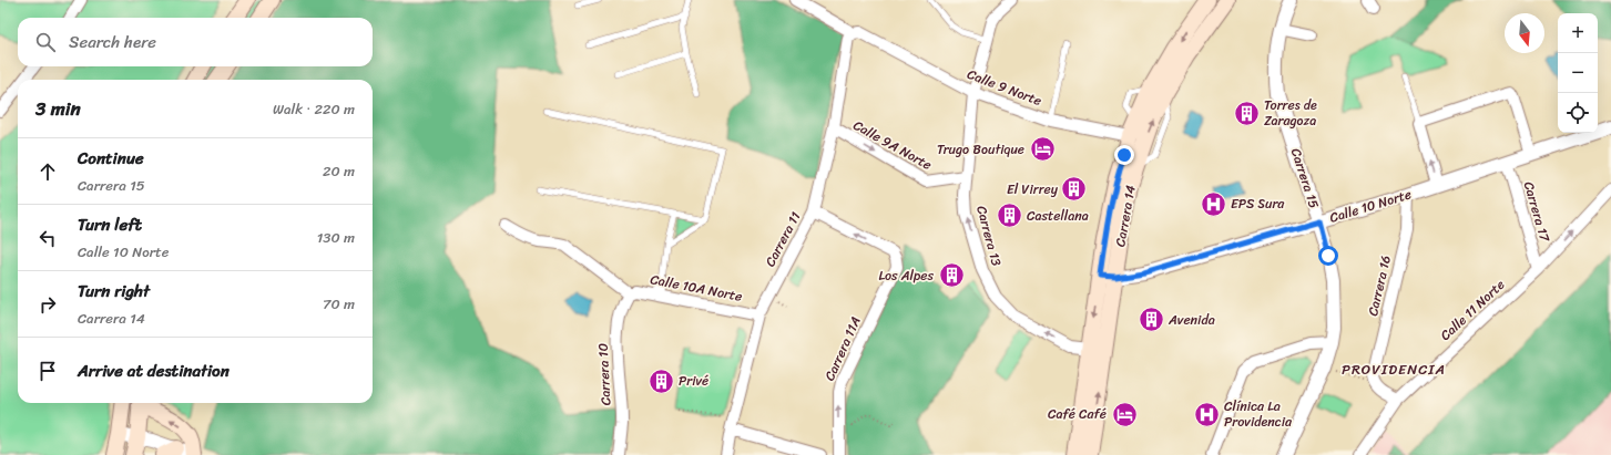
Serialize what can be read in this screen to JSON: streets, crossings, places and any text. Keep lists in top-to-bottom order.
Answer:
{
  "streets": {
    "main road": ["Carrera 14"],
    "street": [
      "Calle 9 Norte",
      "Calle 9A Norte",
      "Carrera 15",
      "Calle 10 Norte",
      "Carrera 17",
      "Carrera 13",
      "Carrera 11",
      "Carrera 16",
      "Calle 10A Norte",
      "Calle 11 Norte",
      "Carrera 11A",
      "Carrera 10"
    ]
  },
  "crossings": [
    ["Calle 9 Norte", "Carrera 14"],
    ["Calle 9 Norte", "Carrera 13"],
    ["Calle 9 Norte", "Carrera 11"],
    ["Calle 9A Norte", "Carrera 13"],
    ["Calle 9A Norte", "Carrera 11"],
    ["Carrera 15", "Calle 10 Norte"],
    ["Calle 10 Norte", "Carrera 17"],
    ["Calle 10 Norte", "Carrera 14"],
    ["Calle 10 Norte", "Carrera 16"],
    ["Carrera 17", "Calle 11 Norte"],
    ["Carrera 14", "Carrera 13"],
    ["Carrera 11", "Calle 10A Norte"],
    ["Carrera 11", "Carrera 11A"],
    ["Calle 10A Norte", "Carrera 10"]
  ],
  "one_way": ["Calle 9A Norte", "Carrera 13"],
  "districts": ["PROVIDENCIA"],
  "places": {
    "building": [
      "Torres de Zaragoza",
      "El Virrey",
      "Castellana",
      "Los Alpes",
      "Avenida",
      "Privé"
    ],
    "hotel": ["Trugo Boutique", "Café Café"],
    "hospital": ["EPS Sura", "Clínica La Providencia"]
  },
  "north": "bottom",
  "page": {
    "map_buttons": ["+", "−"],
    "search": "Search here",
    "heading": ["3 min", "Walk · 220 m"],
    "list": [
      ["Continue", "Carrera 15", "20 m"],
      ["Turn left", "Calle 10 Norte", "130 m"],
      ["Turn right", "Carrera 14", "70 m"],
      "Arrive at destination"
    ]
  }
}
